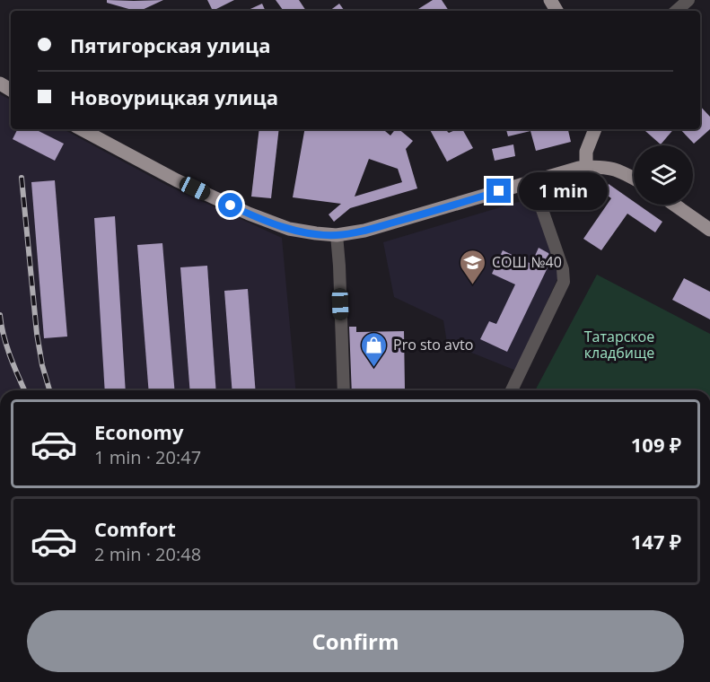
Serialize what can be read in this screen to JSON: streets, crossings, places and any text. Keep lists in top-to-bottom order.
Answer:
{
  "parks": ["Татарское кладбище"],
  "places": {
    "school or university": ["СОШ №40"],
    "shop": ["Pro sto avto"]
  },
  "page": {
    "banner": ["Пятигорская улица", "Новоурицкая улица"],
    "bubble": "1 min",
    "list": [
      {
        "name": "Economy",
        "note": "1 min · 20:47",
        "value": "109 ₽"
      },
      {
        "name": "Comfort",
        "note": "2 min · 20:48",
        "value": "147 ₽"
      }
    ],
    "buttons": "Confirm"
  }
}
